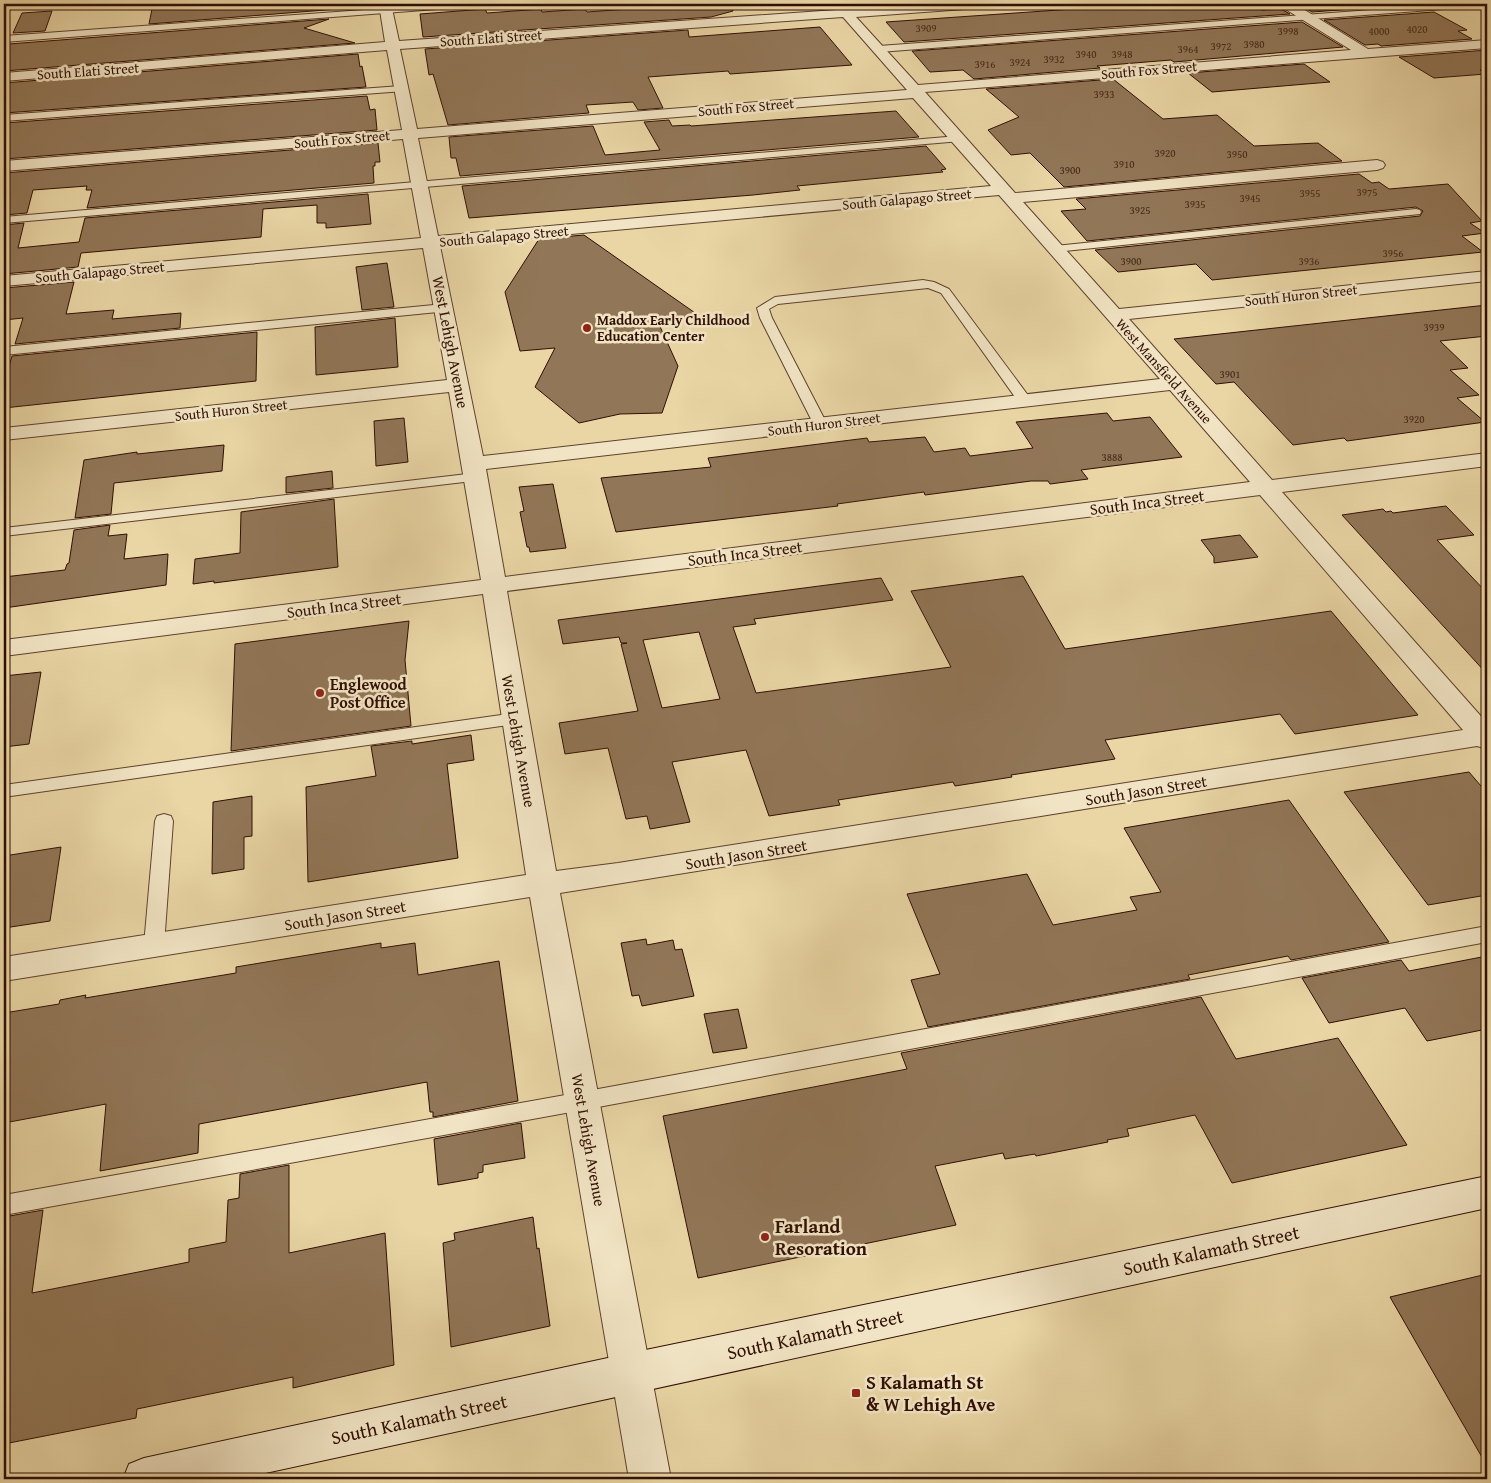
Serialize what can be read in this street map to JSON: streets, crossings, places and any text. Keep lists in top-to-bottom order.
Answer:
{
  "streets": {
    "street": [
      "South Elati Street",
      "South Fox Street",
      "South Galapago Street",
      "South Huron Street",
      "West Lehigh Avenue",
      "West Mansfield Avenue",
      "South Inca Street",
      "South Jason Street",
      "South Kalamath Street"
    ]
  },
  "crossings": [
    ["South Elati Street", "West Lehigh Avenue"],
    ["South Elati Street", "West Mansfield Avenue"],
    ["South Fox Street", "West Lehigh Avenue"],
    ["South Fox Street", "West Mansfield Avenue"],
    ["South Galapago Street", "West Lehigh Avenue"],
    ["South Galapago Street", "West Mansfield Avenue"],
    ["South Huron Street", "West Lehigh Avenue"],
    ["South Huron Street", "West Mansfield Avenue"],
    ["West Lehigh Avenue", "South Inca Street"],
    ["West Lehigh Avenue", "South Jason Street"],
    ["West Lehigh Avenue", "South Kalamath Street"],
    ["West Mansfield Avenue", "South Inca Street"],
    ["West Mansfield Avenue", "South Jason Street"]
  ],
  "places": {
    "other": ["Maddox Early Childhood Education Center", "Englewood Post Office", "Farland Resoration"],
    "transit": ["S Kalamath St & W Lehigh Ave"]
  },
  "house_numbers": [
    "3909",
    "4020",
    "3998",
    "4000",
    "3980",
    "3972",
    "3964",
    "3940",
    "3948",
    "3932",
    "3924",
    "3916",
    "3933",
    "3920",
    "3950",
    "3910",
    "3900",
    "3975",
    "3955",
    "3945",
    "3935",
    "3925",
    "3956",
    "3900",
    "3936",
    "3939",
    "3901",
    "3920",
    "3888"
  ]
}
